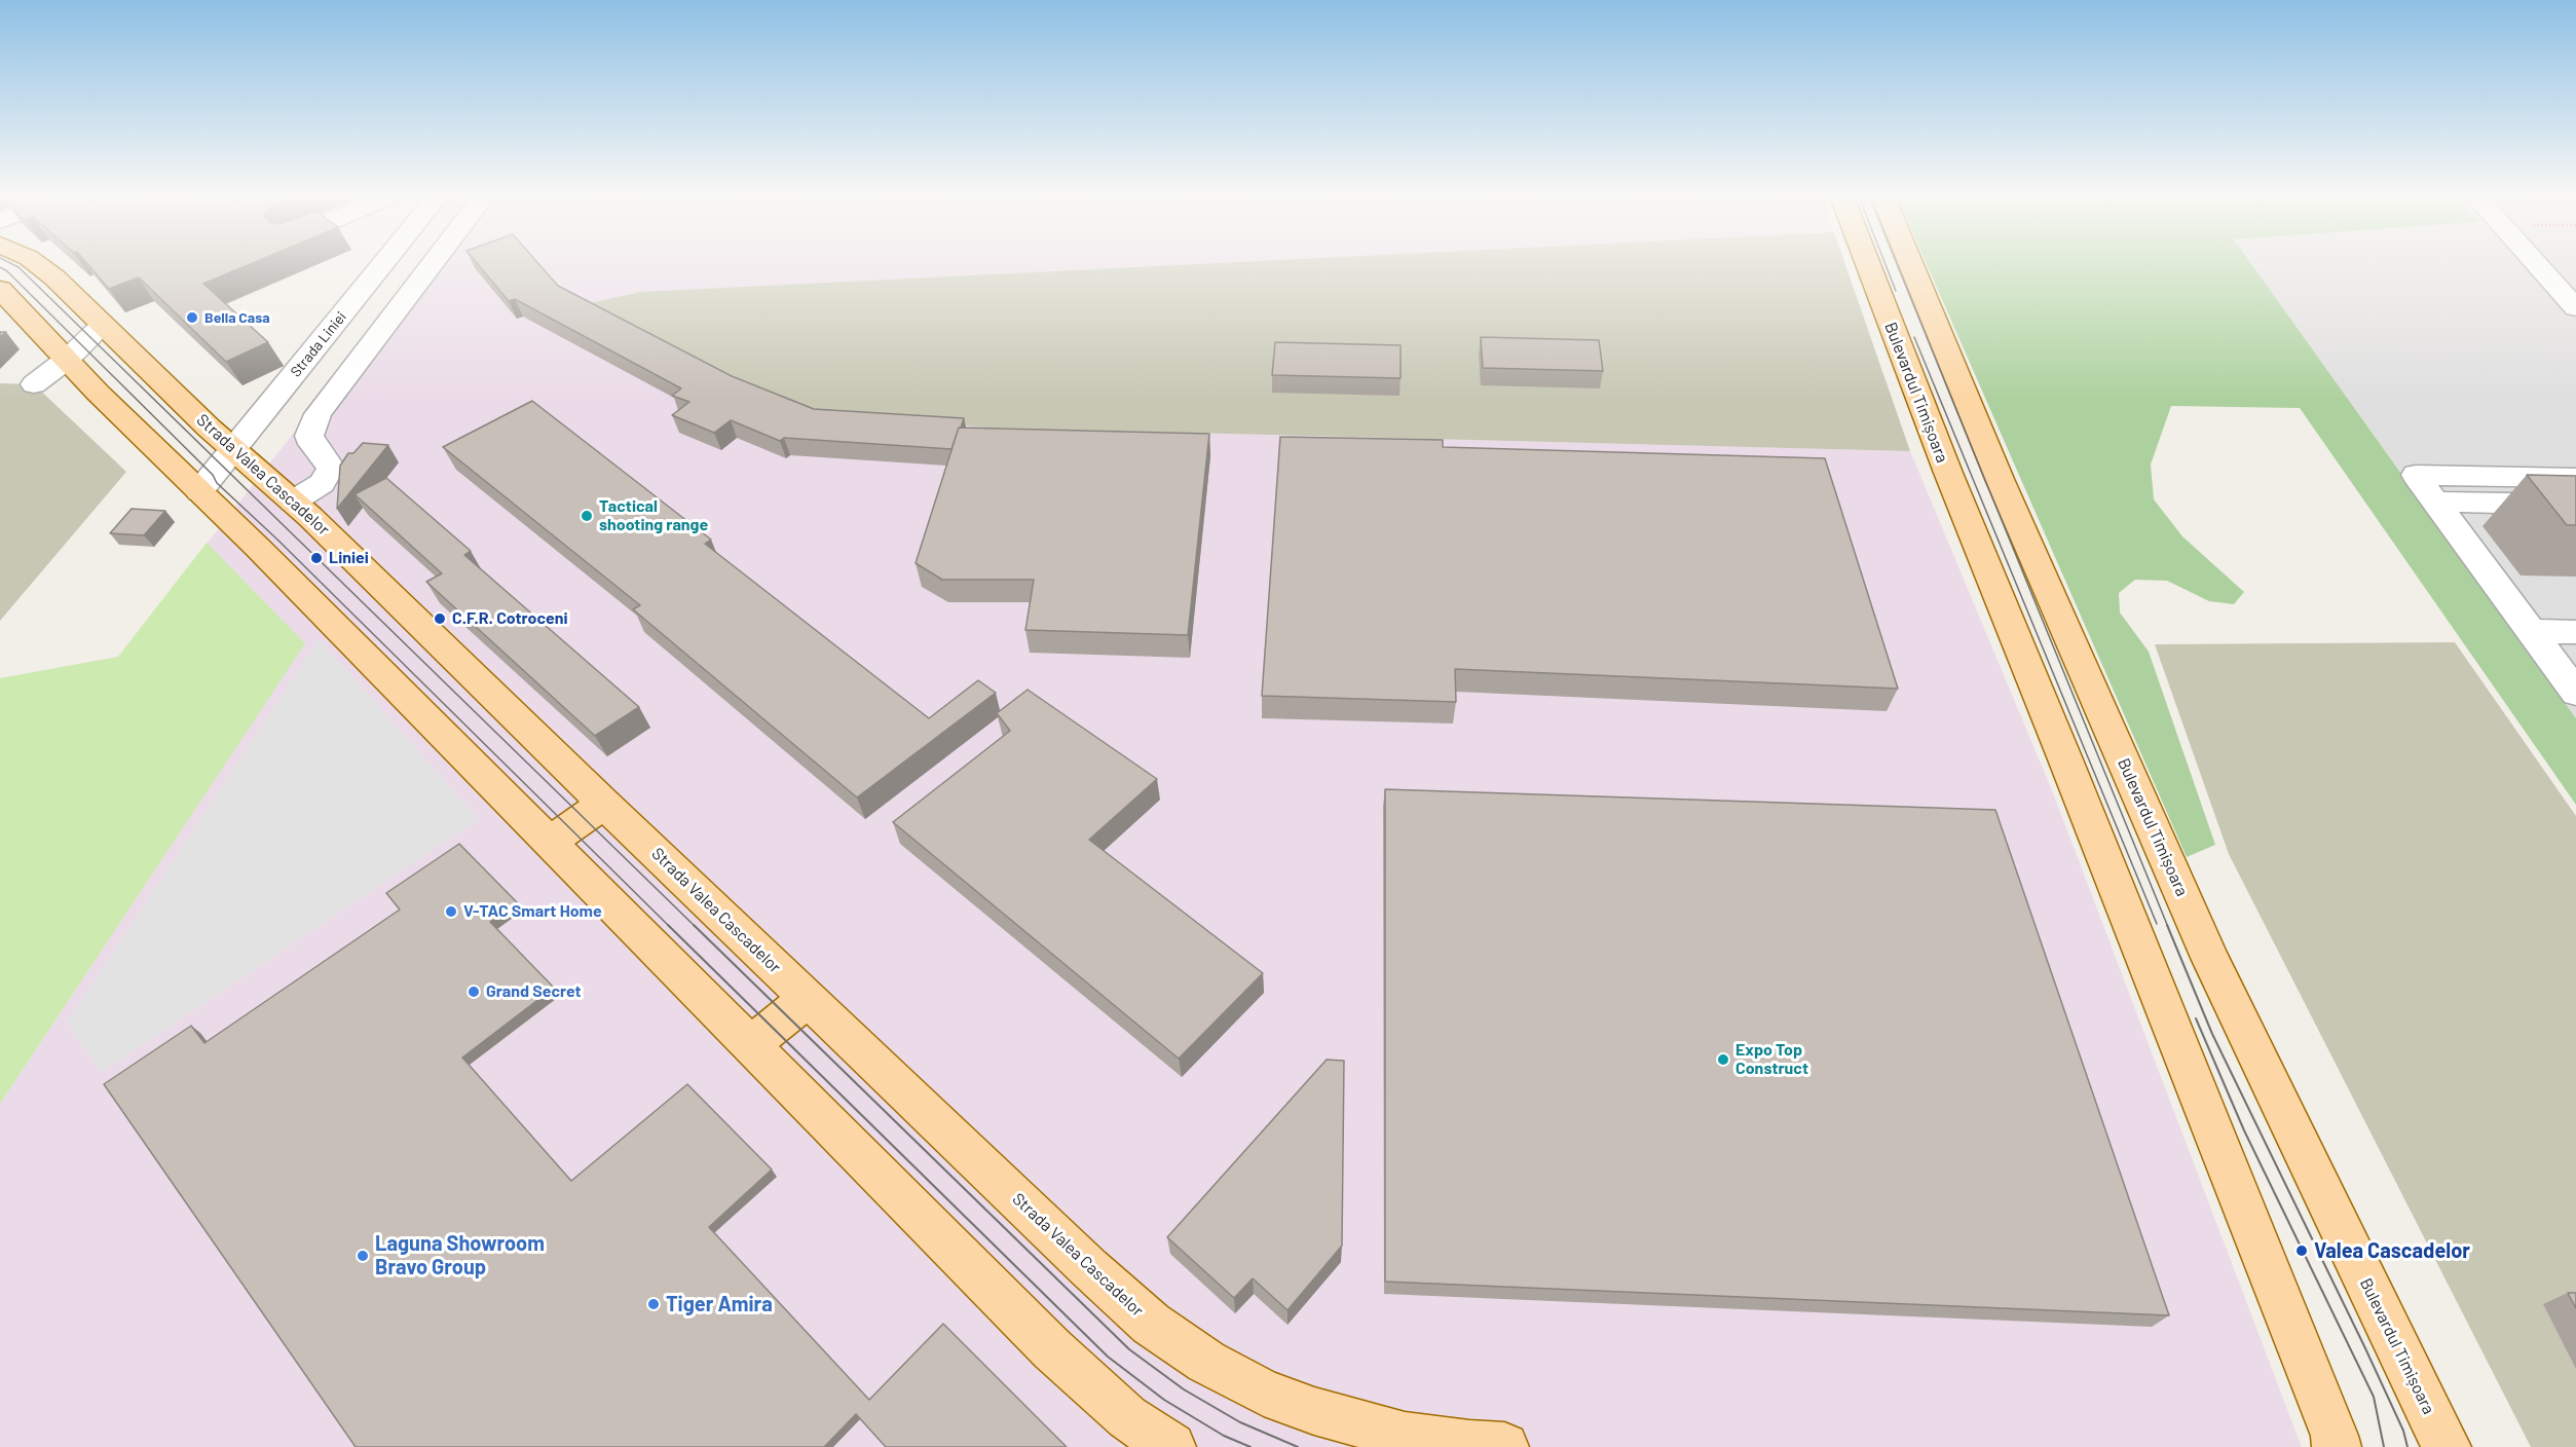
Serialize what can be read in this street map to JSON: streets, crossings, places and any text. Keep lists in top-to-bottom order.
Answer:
{
  "streets": {
    "main road": ["Bulevardul Timișoara", "Strada Valea Cascadelor"],
    "street": ["Strada Liniei"]
  },
  "crossings": [
    ["Strada Liniei", "Strada Valea Cascadelor"]
  ],
  "places": [
    "Bella Casa",
    "Tactical shooting range",
    "Liniei",
    "C.F.R. Cotroceni",
    "V-TAC Smart Home",
    "Grand Secret",
    "Expo Top Construct",
    "Valea Cascadelor",
    "Laguna Showroom Bravo Group",
    "Tiger Amira"
  ]
}
